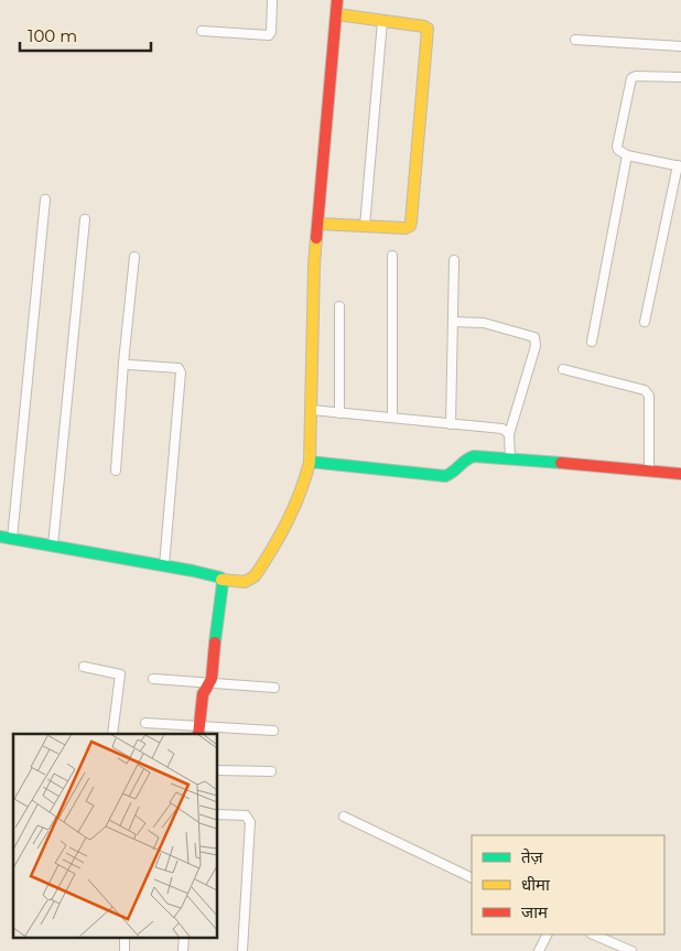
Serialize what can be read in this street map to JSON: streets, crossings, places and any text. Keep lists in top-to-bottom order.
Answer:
{
  "legend": ["तेज़", "धीमा", "जाम"],
  "scale_bar": "100 m"
}
